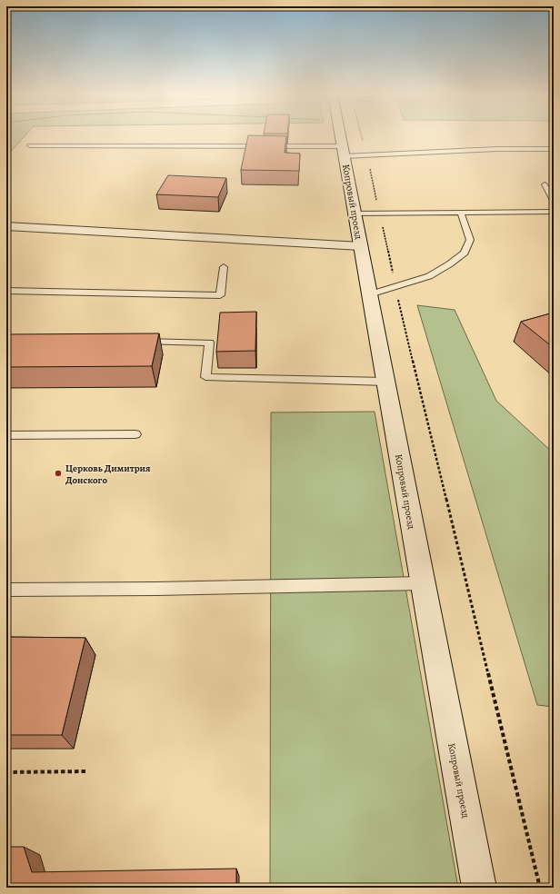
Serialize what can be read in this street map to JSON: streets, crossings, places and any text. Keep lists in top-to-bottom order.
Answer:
{
  "streets": {
    "main road": ["Копровый проезд"]
  },
  "places": ["Церковь Димитрия Донского"]
}
